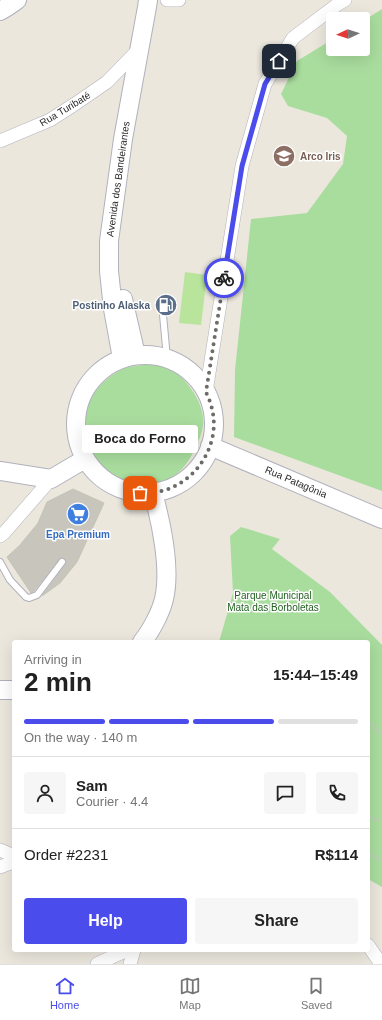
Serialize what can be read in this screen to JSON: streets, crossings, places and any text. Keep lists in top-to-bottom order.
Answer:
{
  "streets": {
    "street": ["Rua Turibaté", "Avenida dos Bandeirantes", "Rua Patagônia"]
  },
  "crossings": [
    ["Rua Turibaté", "Avenida dos Bandeirantes"],
    ["Avenida dos Bandeirantes", "Rua Patagônia"]
  ],
  "parks": ["Parque Municipal Mata das Borboletas"],
  "places": {
    "school or university": ["Arco Iris"],
    "fuel station": ["Postinho Alaska"],
    "other": ["Boca do Forno"],
    "supermarket": ["Epa Premium"]
  },
  "north": "left",
  "page": {
    "bubble": "Boca do Forno",
    "heading": ["2 min", "Arriving in", "15:44–15:49"],
    "panel": [
      "Sam",
      "Courier · 4.4",
      "Order #2231",
      "R$114"
    ],
    "bar": "On the way · 140 m",
    "buttons": ["Help", "Share"],
    "tabs": ["Home", "Map", "Saved"]
  }
}
